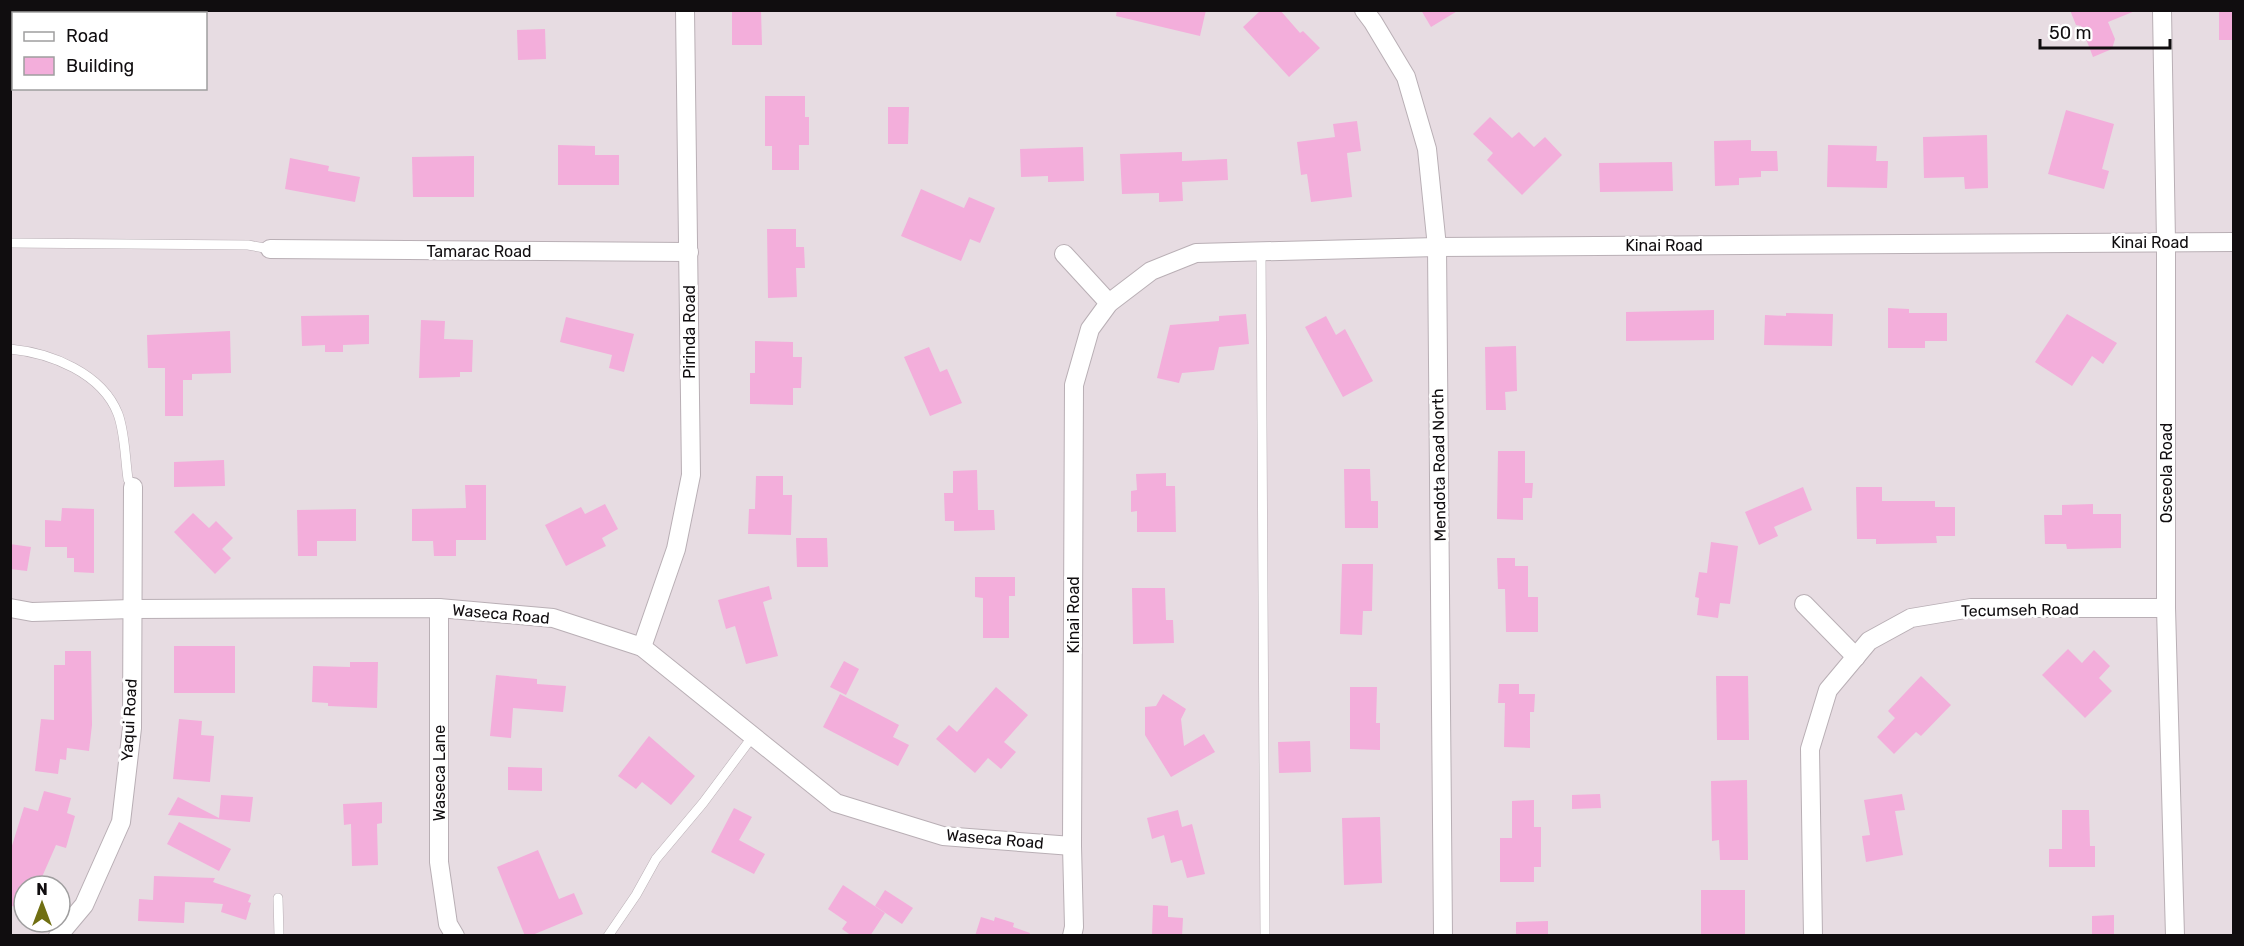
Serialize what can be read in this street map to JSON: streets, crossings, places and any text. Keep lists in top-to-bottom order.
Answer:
{
  "streets": {
    "street": [
      "Kinai Road",
      "Tamarac Road",
      "Pirinda Road",
      "Mendota Road North",
      "Osceola Road",
      "Tecumseh Road",
      "Waseca Road",
      "Yaqui Road",
      "Waseca Lane"
    ]
  },
  "crossings": [
    ["Kinai Road", "Mendota Road North"],
    ["Kinai Road", "Osceola Road"],
    ["Kinai Road", "Waseca Road"],
    ["Tamarac Road", "Pirinda Road"],
    ["Pirinda Road", "Waseca Road"],
    ["Osceola Road", "Tecumseh Road"],
    ["Waseca Road", "Yaqui Road"],
    ["Waseca Road", "Waseca Lane"]
  ],
  "legend": ["Road", "Building"],
  "scale_bar": "50 m",
  "north": "top"
}
